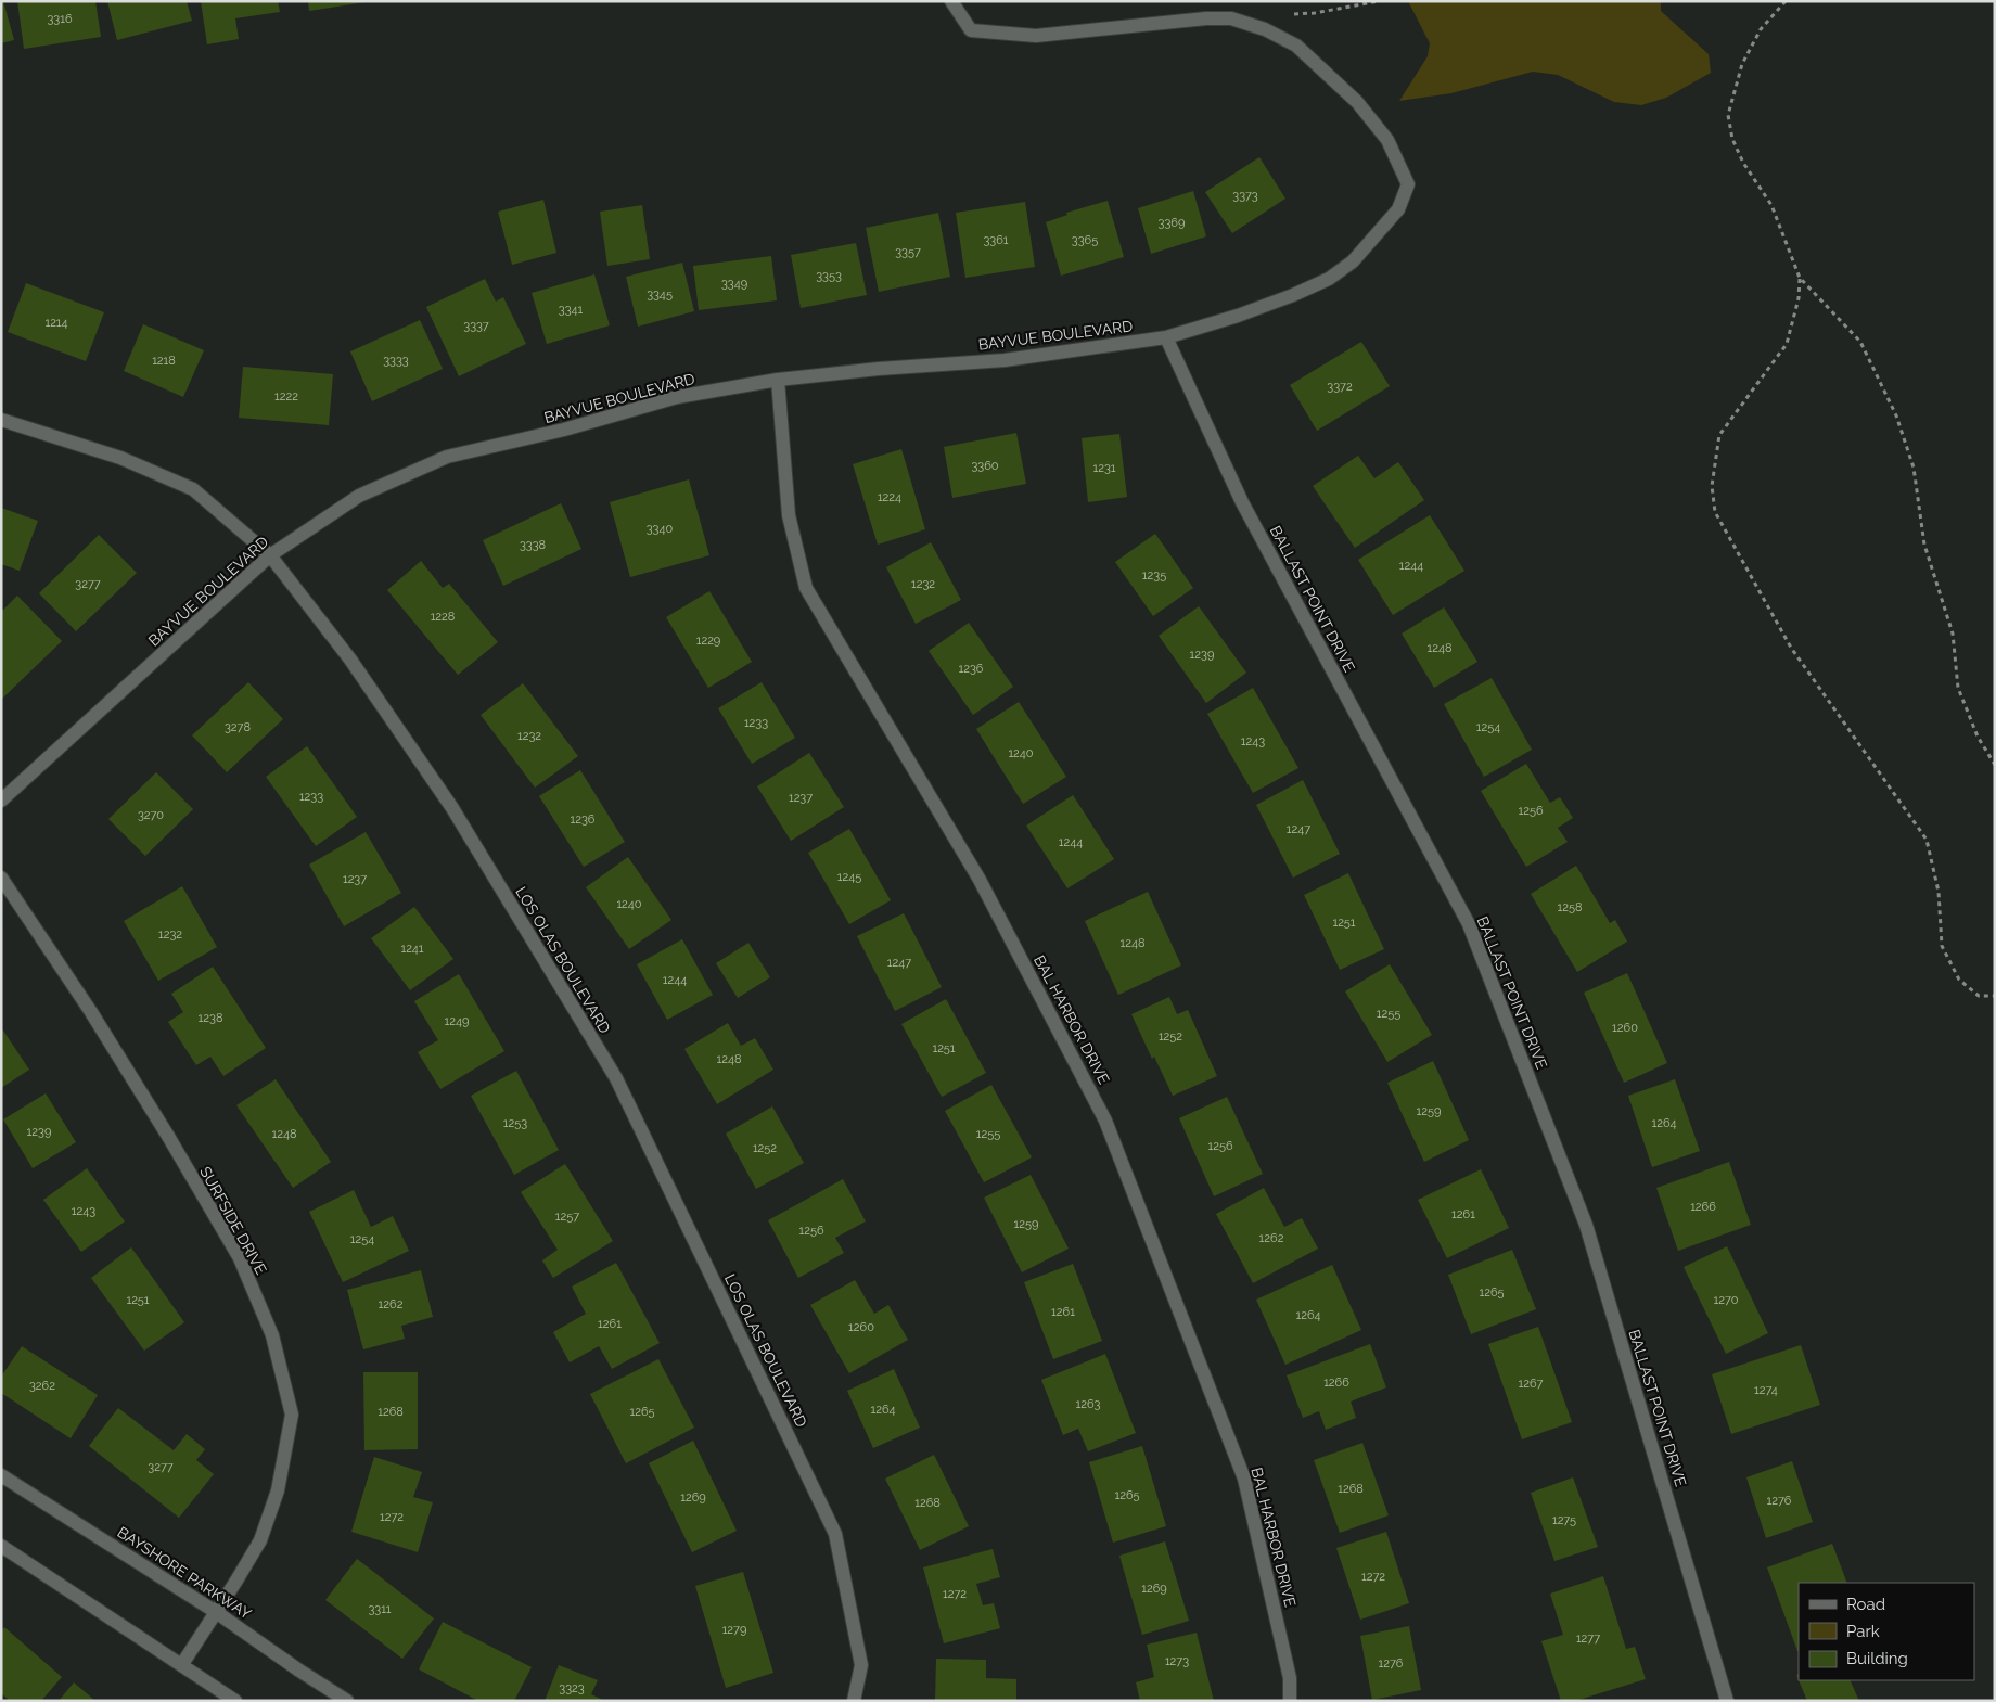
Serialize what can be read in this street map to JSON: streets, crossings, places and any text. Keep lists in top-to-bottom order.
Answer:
{
  "streets": {
    "street": [
      "BAYVUE BOULEVARD",
      "BALLAST POINT DRIVE",
      "LOS OLAS BOULEVARD",
      "BAL HARBOR DRIVE",
      "SURFSIDE DRIVE",
      "BAYSHORE PARKWAY"
    ]
  },
  "crossings": [
    ["BAYVUE BOULEVARD", "BALLAST POINT DRIVE"],
    ["BAYVUE BOULEVARD", "LOS OLAS BOULEVARD"],
    ["BAYVUE BOULEVARD", "BAL HARBOR DRIVE"],
    ["SURFSIDE DRIVE", "BAYSHORE PARKWAY"]
  ],
  "house_numbers": [
    "3316",
    "3373",
    "3369",
    "3361",
    "3365",
    "3357",
    "3353",
    "3349",
    "3345",
    "3341",
    "1214",
    "3337",
    "1218",
    "3333",
    "3372",
    "1222",
    "3360",
    "1231",
    "1224",
    "3340",
    "3338",
    "1244",
    "1235",
    "3277",
    "1232",
    "1228",
    "1229",
    "1248",
    "1239",
    "1236",
    "1233",
    "3278",
    "1254",
    "1232",
    "1243",
    "1240",
    "1233",
    "1237",
    "1256",
    "3270",
    "1236",
    "1247",
    "1244",
    "1245",
    "1237",
    "1240",
    "1258",
    "1251",
    "1232",
    "1248",
    "1241",
    "1247",
    "1244",
    "1255",
    "1238",
    "1249",
    "1260",
    "1252",
    "1251",
    "1248",
    "1259",
    "1253",
    "1264",
    "1239",
    "1248",
    "1255",
    "1256",
    "1252",
    "1266",
    "1243",
    "1261",
    "1257",
    "1259",
    "1256",
    "1262",
    "1254",
    "1265",
    "1251",
    "1270",
    "1262",
    "1261",
    "1264",
    "1261",
    "1260",
    "1266",
    "1267",
    "3262",
    "1274",
    "1263",
    "1264",
    "1268",
    "1265",
    "3277",
    "1268",
    "1265",
    "1269",
    "1276",
    "1268",
    "1272",
    "1275",
    "1272",
    "1269",
    "1272",
    "3311",
    "1279",
    "1277",
    "1273",
    "1276",
    "3323"
  ],
  "legend": ["Road", "Park", "Building"]
}
